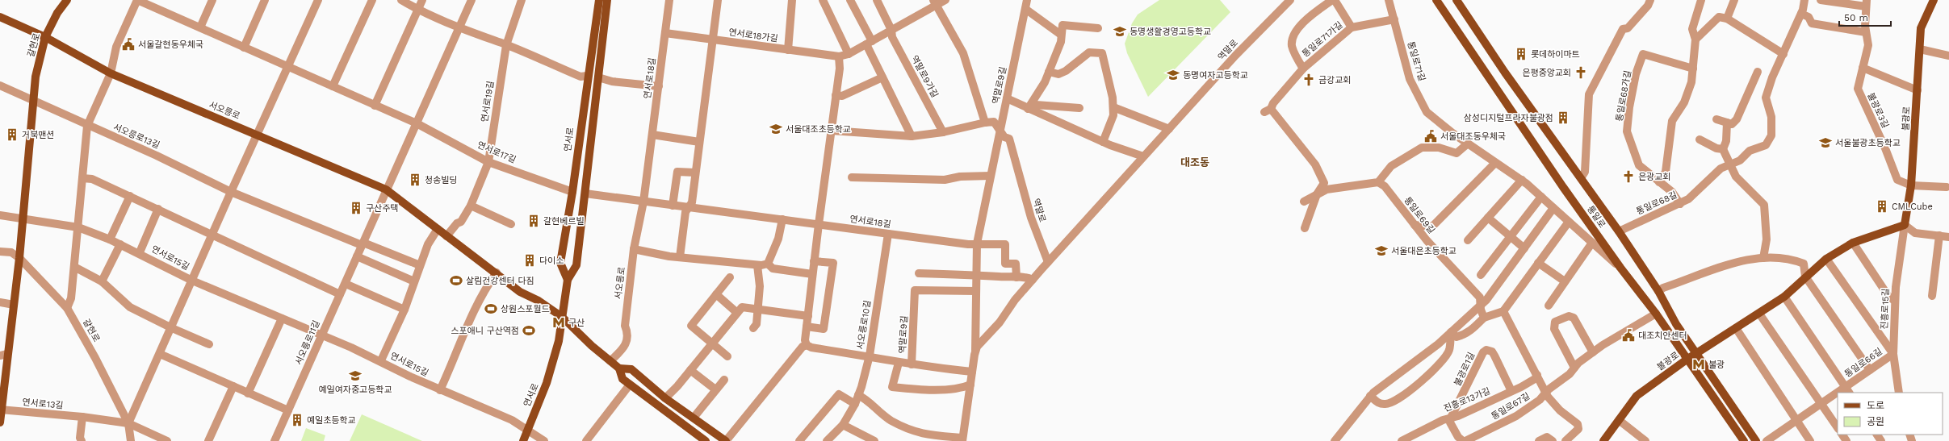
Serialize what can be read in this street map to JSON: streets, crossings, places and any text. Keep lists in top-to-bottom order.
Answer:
{
  "streets": {
    "main road": [
      "갈현로",
      "서오릉로",
      "불광로",
      "연서로",
      "통일로"
    ],
    "street": [
      "연서로18가길",
      "통일로71가길",
      "역말로",
      "통일로71길",
      "역말로9가길",
      "연서로18길",
      "역말로9길",
      "통일로68가길",
      "연서로19길",
      "불광로3길",
      "서오릉로13길",
      "연서로17길",
      "통일로68길",
      "통일로69길",
      "연서로15길",
      "진흥로15길",
      "서오릉로10길",
      "서오릉로11길",
      "통일로66길",
      "불광로1길",
      "진흥로13가길",
      "연서로13길",
      "통일로67길"
    ]
  },
  "crossings": [
    ["연서로18가길", "연서로18길"],
    ["통일로71가길", "통일로71길"],
    ["갈현로", "서오릉로"],
    ["갈현로", "서오릉로13길"],
    ["갈현로", "연서로15길"],
    ["갈현로", "연서로13길"],
    ["역말로", "역말로9길"],
    ["연서로18길", "역말로9길"],
    ["연서로18길", "서오릉로"],
    ["연서로18길", "연서로"],
    ["연서로18길", "서오릉로10길"],
    ["통일로68가길", "통일로68길"],
    ["연서로19길", "서오릉로"],
    ["연서로19길", "연서로17길"],
    ["서오릉로", "연서로"],
    ["서오릉로", "서오릉로11길"],
    ["불광로3길", "불광로"],
    ["불광로", "통일로"],
    ["불광로", "진흥로15길"],
    ["서오릉로13길", "서오릉로11길"],
    ["연서로", "연서로17길"],
    ["연서로", "연서로15길"],
    ["연서로17길", "서오릉로11길"],
    ["통일로68길", "통일로"],
    ["통일로", "통일로67길"],
    ["연서로15길", "서오릉로11길"],
    ["진흥로15길", "통일로66길"],
    ["불광로1길", "진흥로13가길"]
  ],
  "districts": ["대조동"],
  "places": {
    "school or university": [
      "동명생활경영고등학교",
      "동명여자고등학교",
      "서울대조초등학교",
      "서울불광초등학교",
      "서울대은초등학교",
      "예일여자중고등학교"
    ],
    "public building": ["서울갈현동우체국", "서울대조동우체국", "대조치안센터"],
    "building": [
      "롯데하이마트",
      "삼성디지털프라자불광점",
      "거북맨션",
      "청송빌딩",
      "CMLCube",
      "구산주택",
      "갈현베르빌",
      "다이소",
      "예일초등학교"
    ],
    "church": ["은평중앙교회", "금강교회", "은광교회"],
    "sports": ["살림건강센터 다짐", "상원스포월드", "스포애니 구산역점"],
    "metro station": ["구산", "불광"]
  },
  "legend": ["도로", "공원"],
  "scale_bar": "50 m"
}
